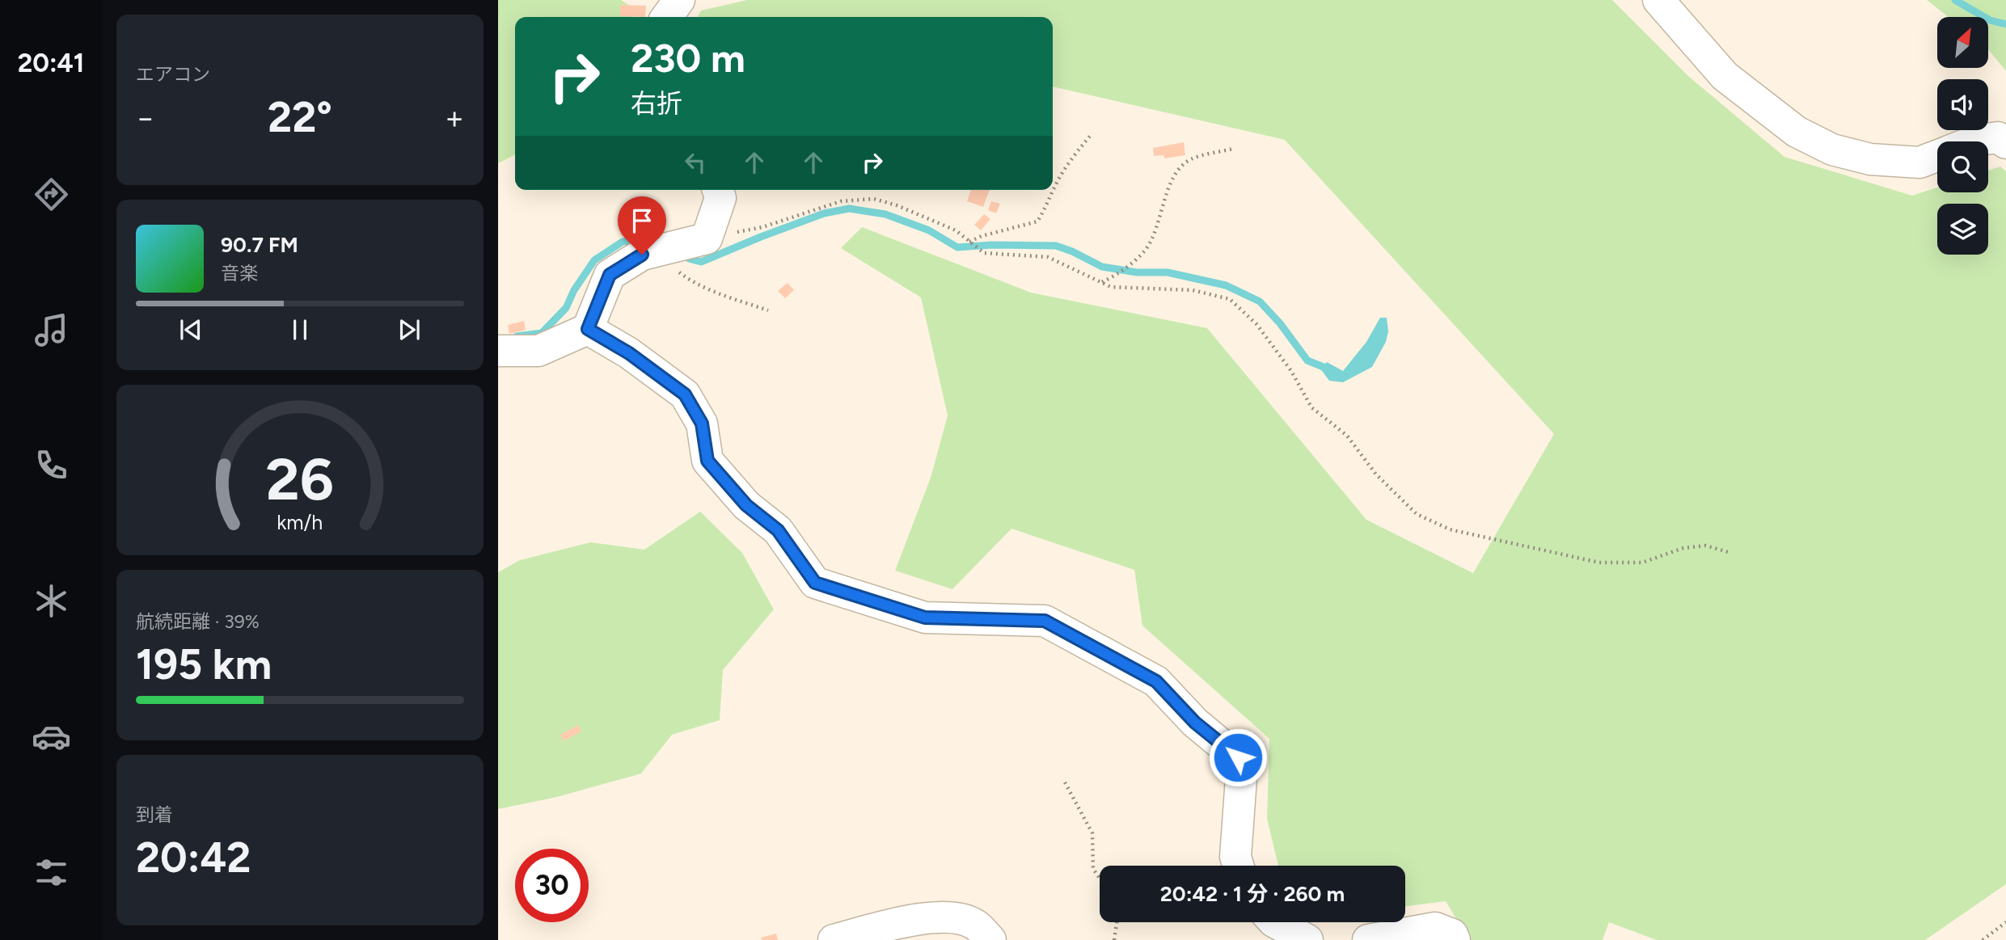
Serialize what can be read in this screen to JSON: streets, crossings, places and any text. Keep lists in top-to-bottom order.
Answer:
{
  "north": "top right",
  "page": {
    "tabs": "20:41",
    "tile": [
      "エアコン",
      ["航続距離 · 39%", "195 km"],
      ["到着", "20:42"]
    ],
    "turn": ["230 m", "右折"],
    "heat": ["−", "22°", "+"],
    "song": ["90.7 FM", "音楽"],
    "limit": "30",
    "trip": "20:42 · 1 分 · 260 m",
    "gauge": ["26", "km/h"]
  }
}
